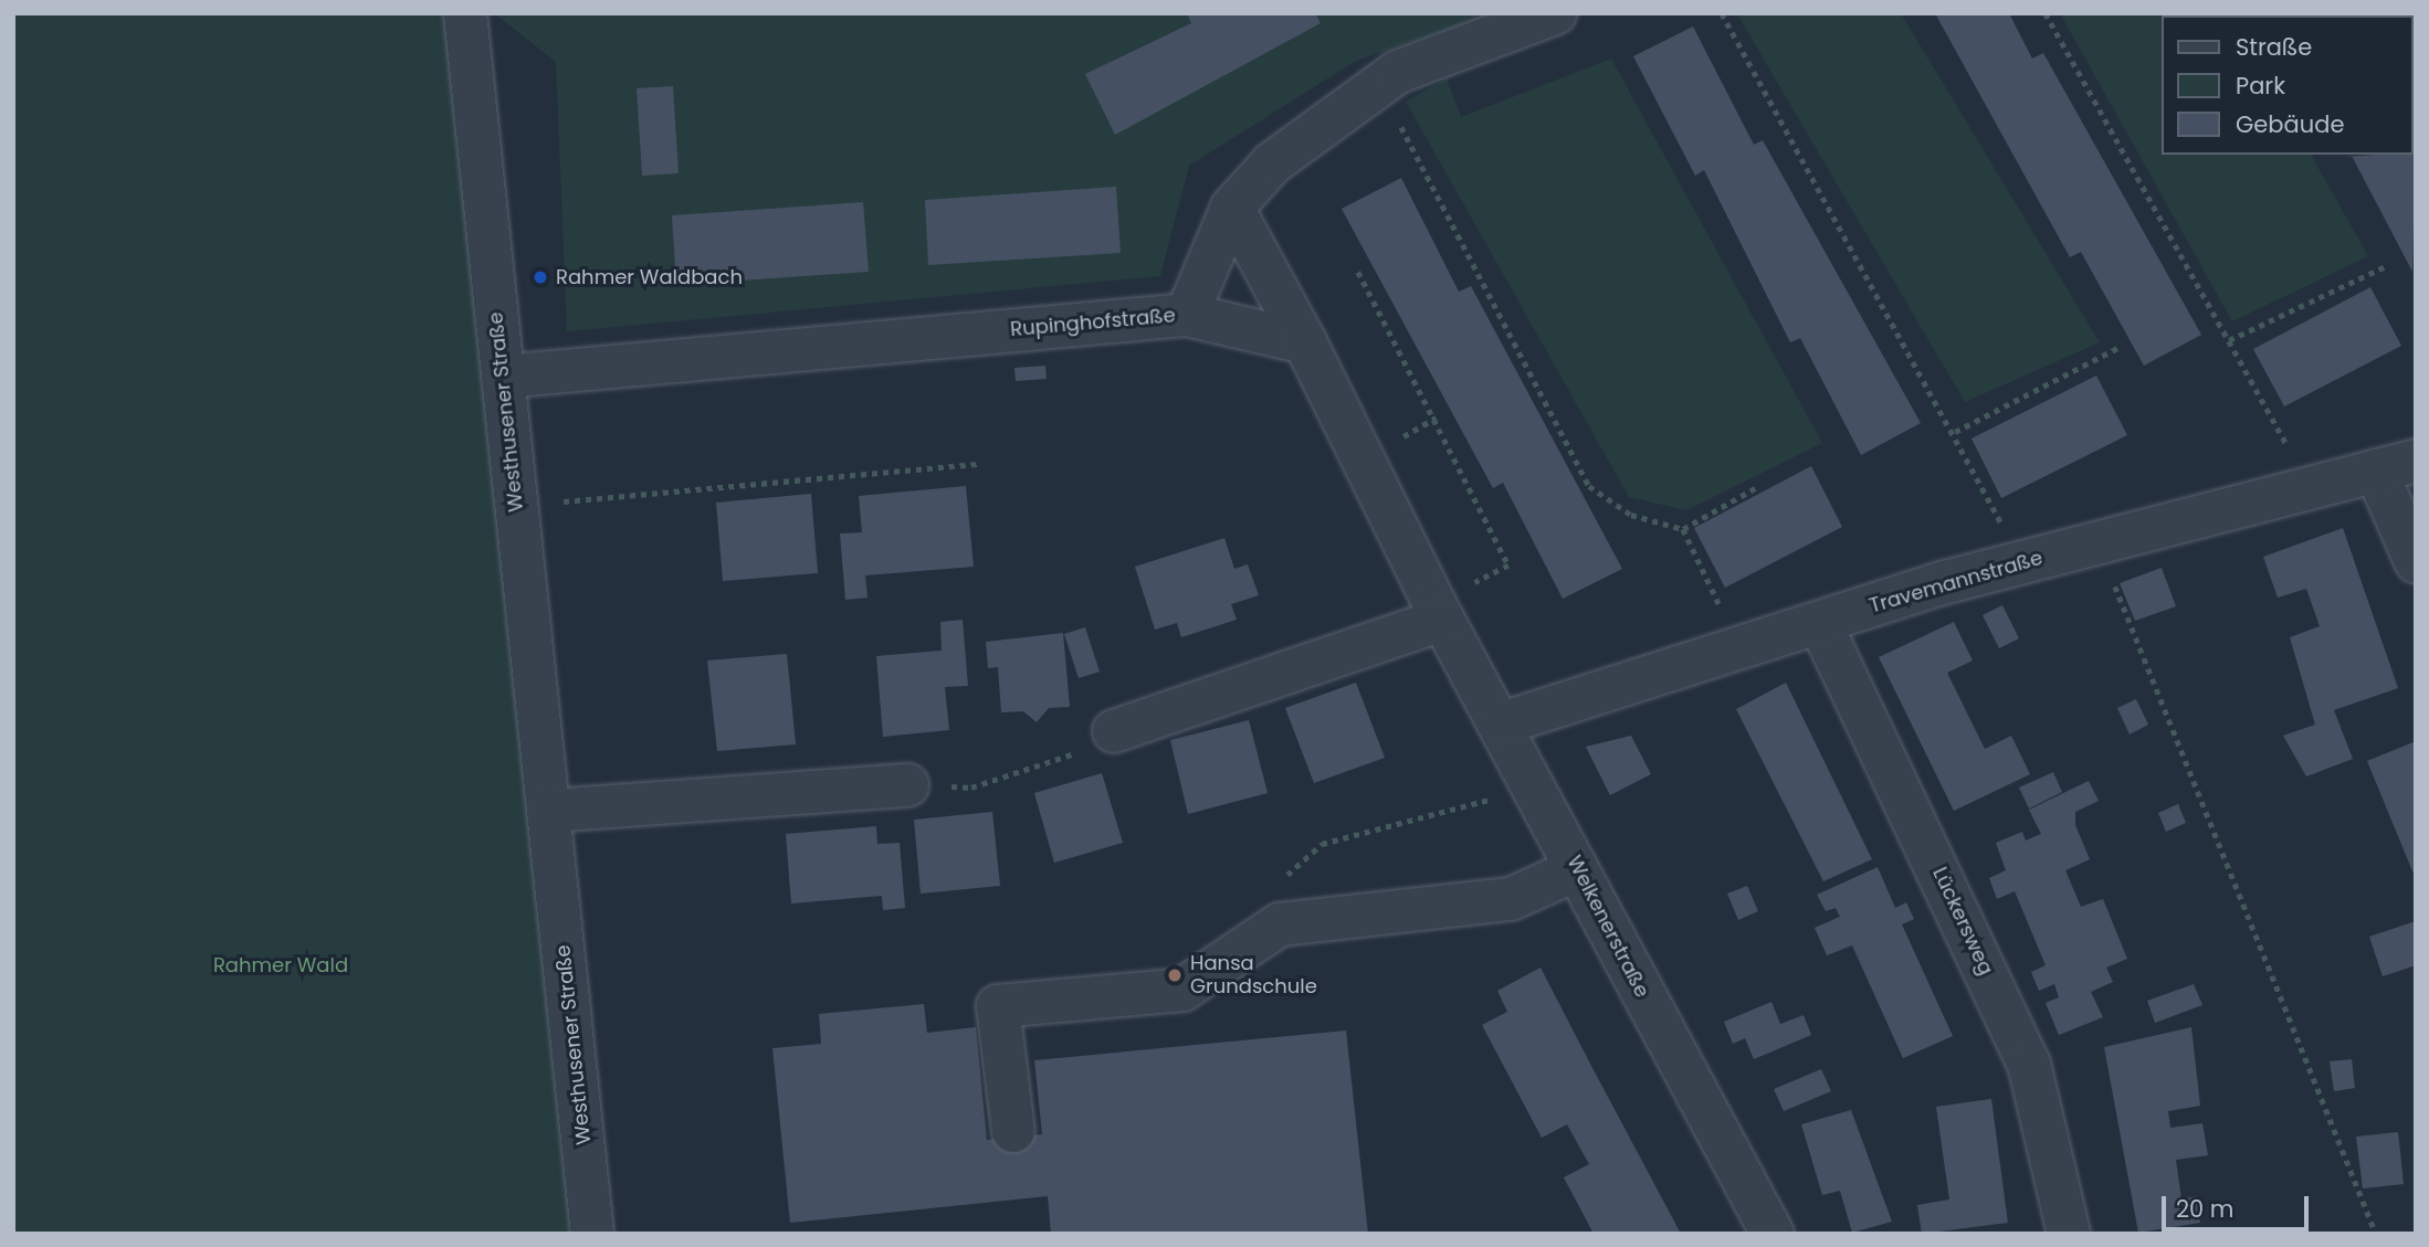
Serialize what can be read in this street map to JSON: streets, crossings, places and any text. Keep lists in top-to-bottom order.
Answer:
{
  "streets": {
    "street": [
      "Rupinghofstraße",
      "Westhusener Straße",
      "Travemannstraße",
      "Lückersweg",
      "Welkenerstraße"
    ]
  },
  "crossings": [
    ["Rupinghofstraße", "Westhusener Straße"],
    ["Rupinghofstraße", "Welkenerstraße"],
    ["Travemannstraße", "Lückersweg"],
    ["Travemannstraße", "Welkenerstraße"]
  ],
  "parks": ["Rahmer Wald"],
  "places": ["Rahmer Waldbach", "Hansa Grundschule"],
  "legend": ["Straße", "Park", "Gebäude"],
  "scale_bar": "20 m"
}
